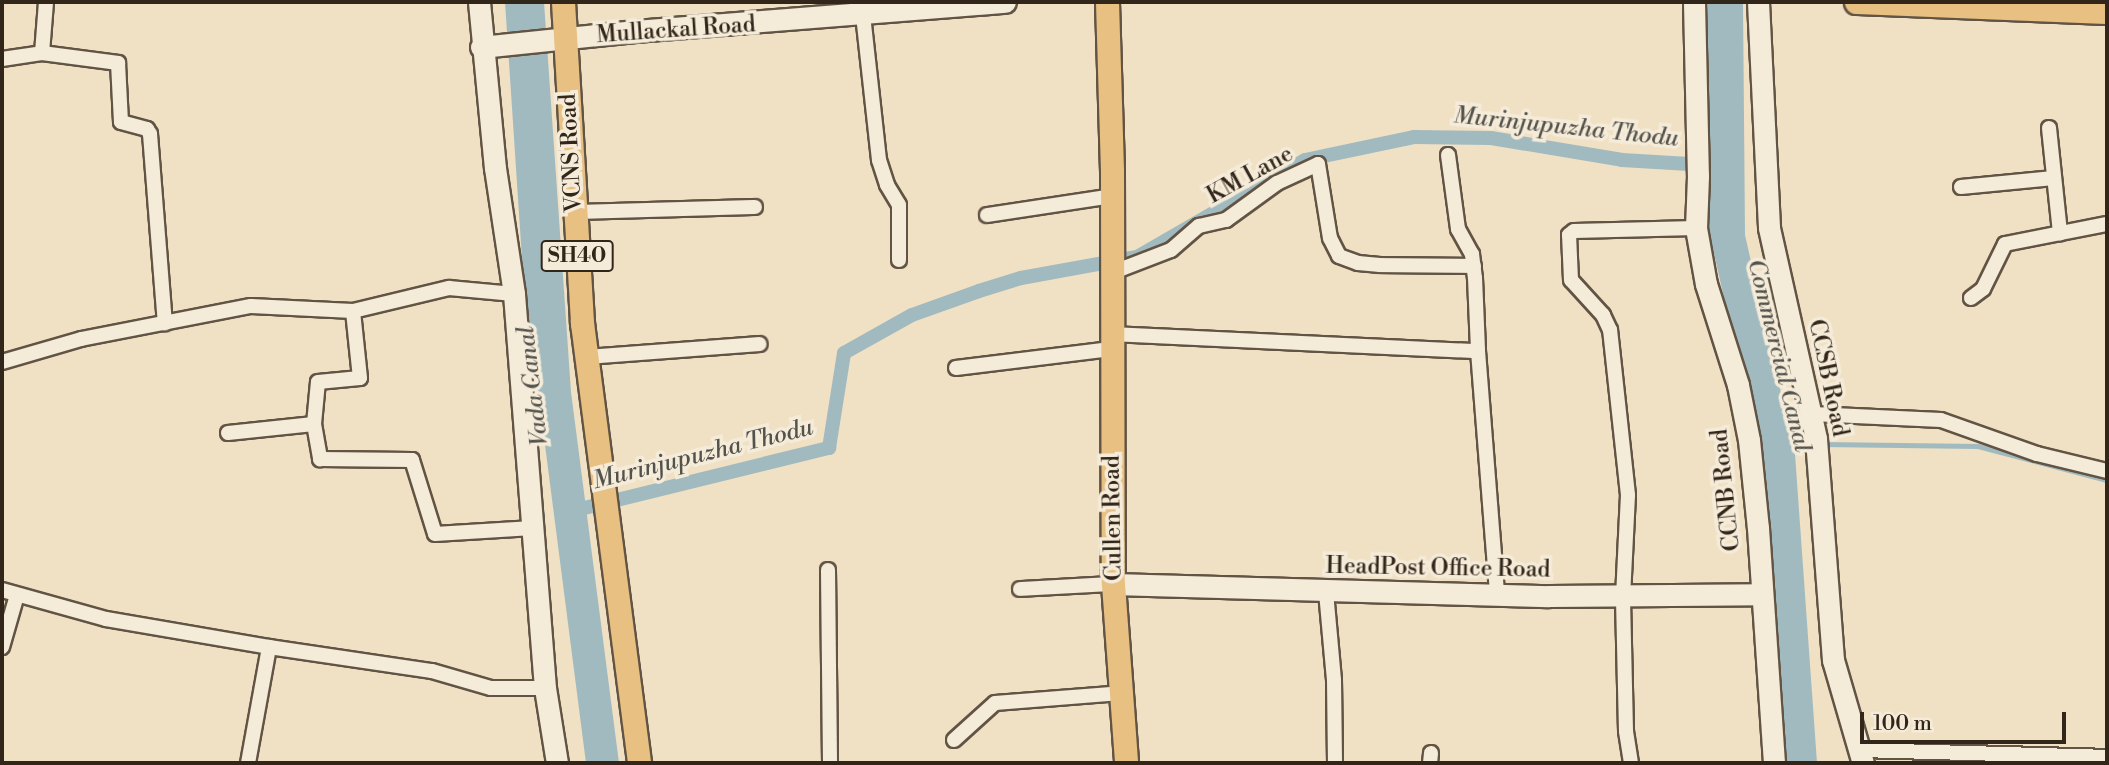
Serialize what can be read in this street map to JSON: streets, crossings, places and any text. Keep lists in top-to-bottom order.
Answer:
{
  "streets": {
    "main road": [
      "Mullackal Road",
      "VCNS Road",
      "SH40",
      "CCSB Road",
      "CCNB Road",
      "Cullen Road",
      "HeadPost Office Road"
    ],
    "street": ["KM Lane"]
  },
  "crossings": [
    ["Mullackal Road", "VCNS Road"],
    ["KM Lane", "Cullen Road"],
    ["CCNB Road", "HeadPost Office Road"],
    ["Cullen Road", "HeadPost Office Road"]
  ],
  "water": ["Murinjupuzha Thodu", "Commercial Canal", "Vada Canal"],
  "scale_bar": "100 m"
}
